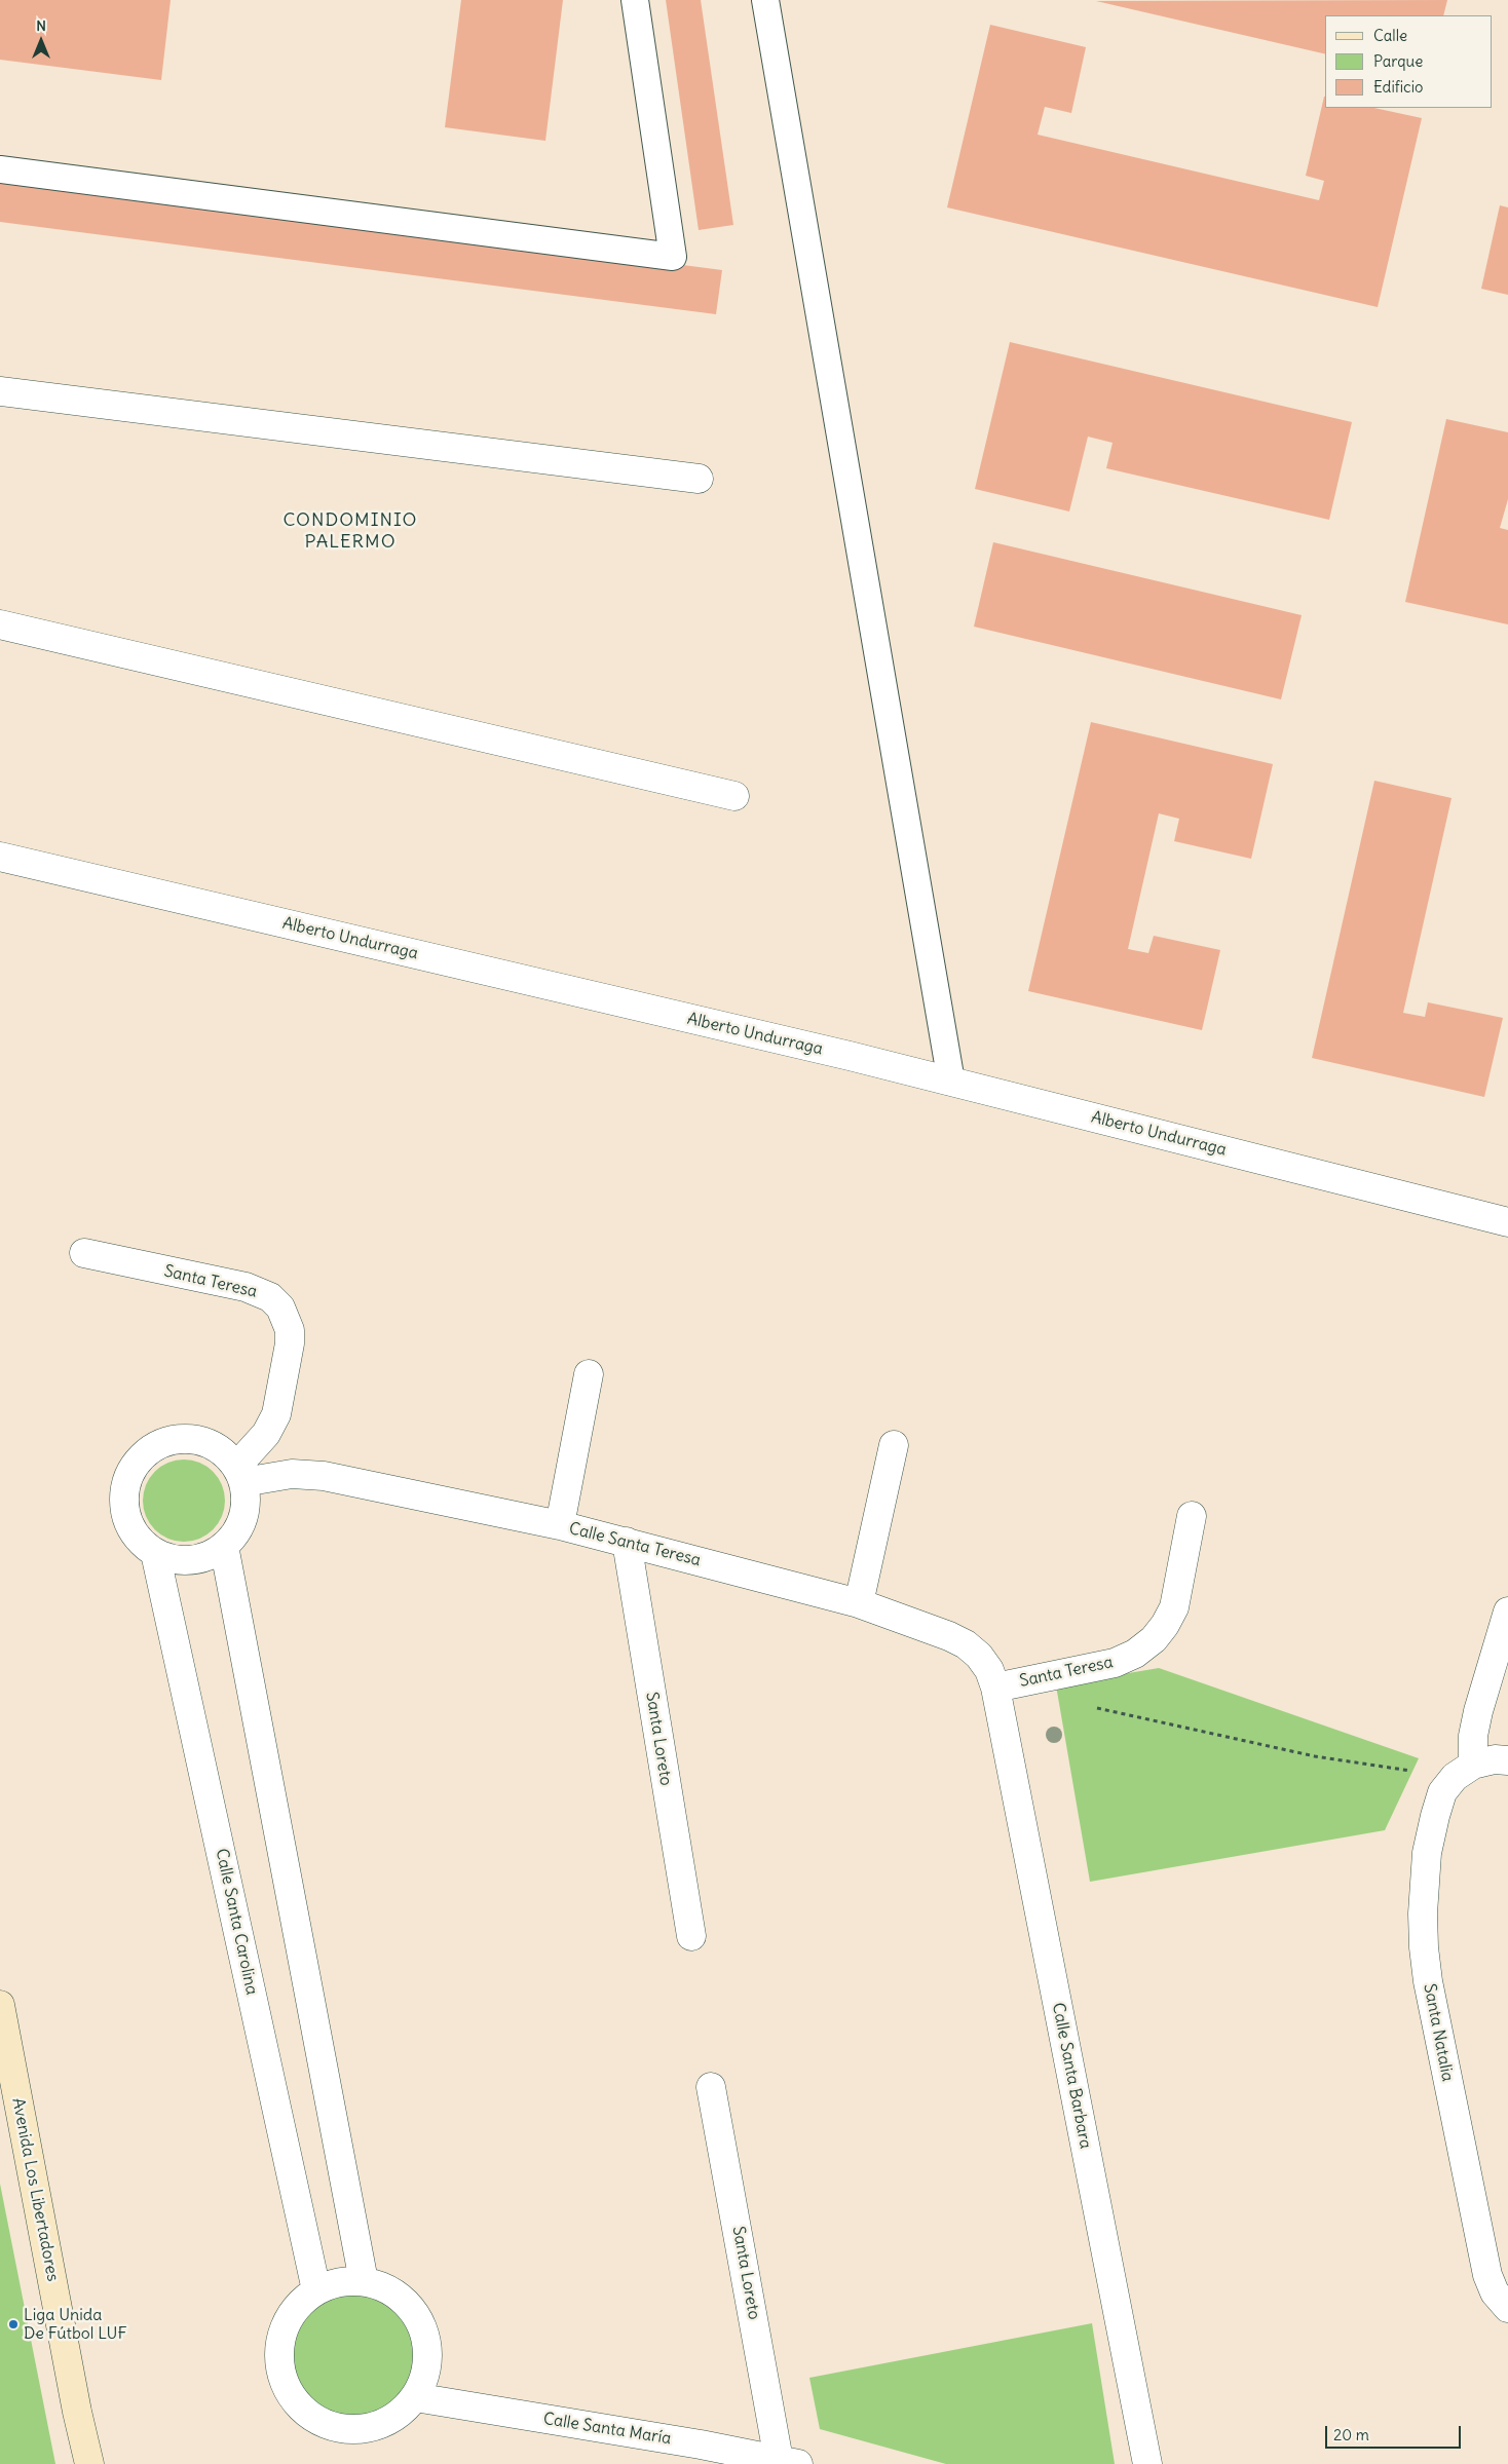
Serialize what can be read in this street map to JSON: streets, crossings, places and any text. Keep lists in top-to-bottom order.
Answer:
{
  "streets": {
    "street": [
      "Alberto Undurraga",
      "Santa Teresa",
      "Calle Santa Teresa",
      "Santa Loreto",
      "Calle Santa Carolina",
      "Santa Natalia",
      "Calle Santa Barbara",
      "Avenida Los Libertadores",
      "Calle Santa María"
    ]
  },
  "crossings": [
    ["Santa Teresa", "Calle Santa Teresa"],
    ["Santa Teresa", "Calle Santa Carolina"],
    ["Santa Teresa", "Calle Santa Barbara"],
    ["Calle Santa Teresa", "Santa Loreto"],
    ["Calle Santa Teresa", "Calle Santa Carolina"],
    ["Calle Santa Teresa", "Calle Santa Barbara"],
    ["Santa Loreto", "Calle Santa María"],
    ["Calle Santa Carolina", "Calle Santa María"]
  ],
  "districts": ["CONDOMINIO PALERMO"],
  "places": ["Liga Unida De Fútbol LUF"],
  "legend": ["Calle", "Parque", "Edificio"],
  "scale_bar": "20 m",
  "north": "top"
}
